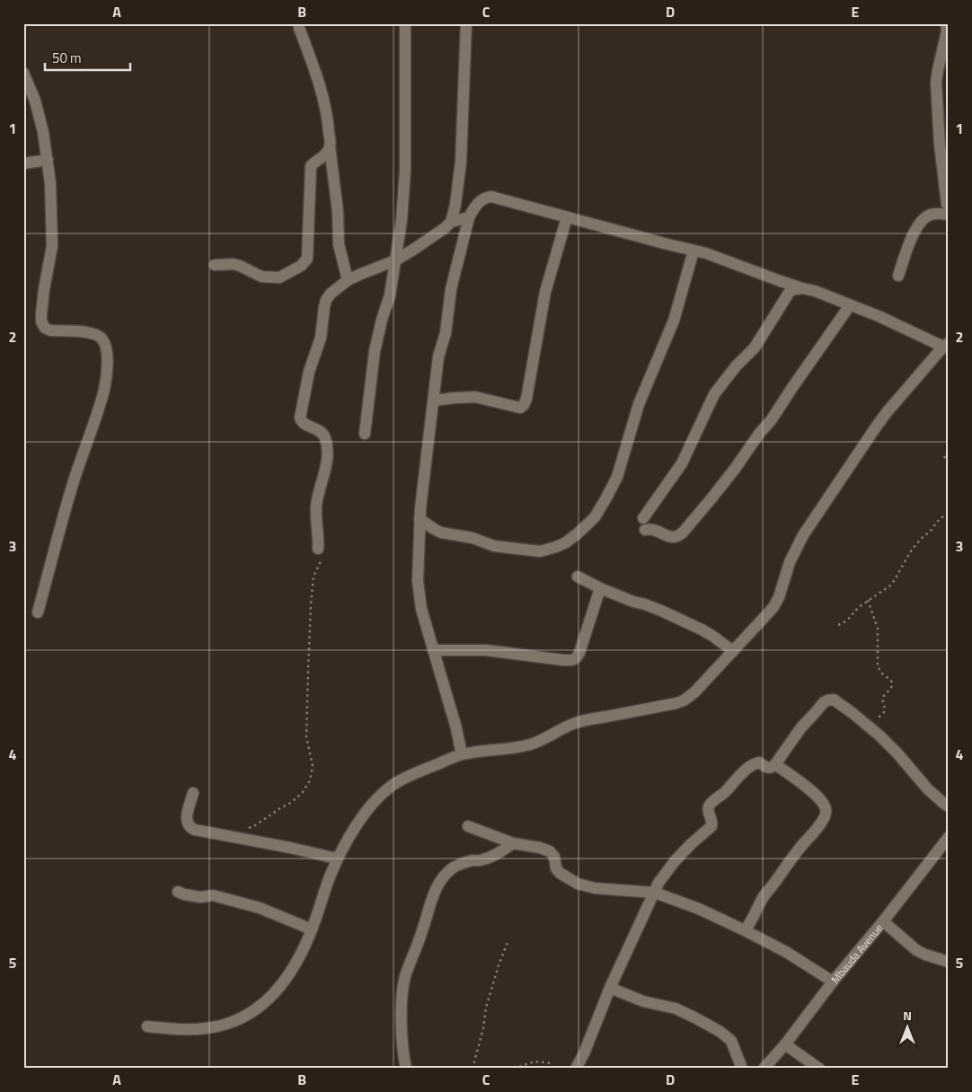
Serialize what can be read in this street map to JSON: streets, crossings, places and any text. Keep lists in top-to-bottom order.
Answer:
{
  "streets": {
    "street": ["Mbauda Avenue"]
  },
  "scale_bar": "50 m",
  "north": "top",
  "grid": {
    "columns": [
      "A",
      "B",
      "C",
      "D",
      "E"
    ],
    "rows": [
      "1",
      "2",
      "3",
      "4",
      "5"
    ]
  }
}
